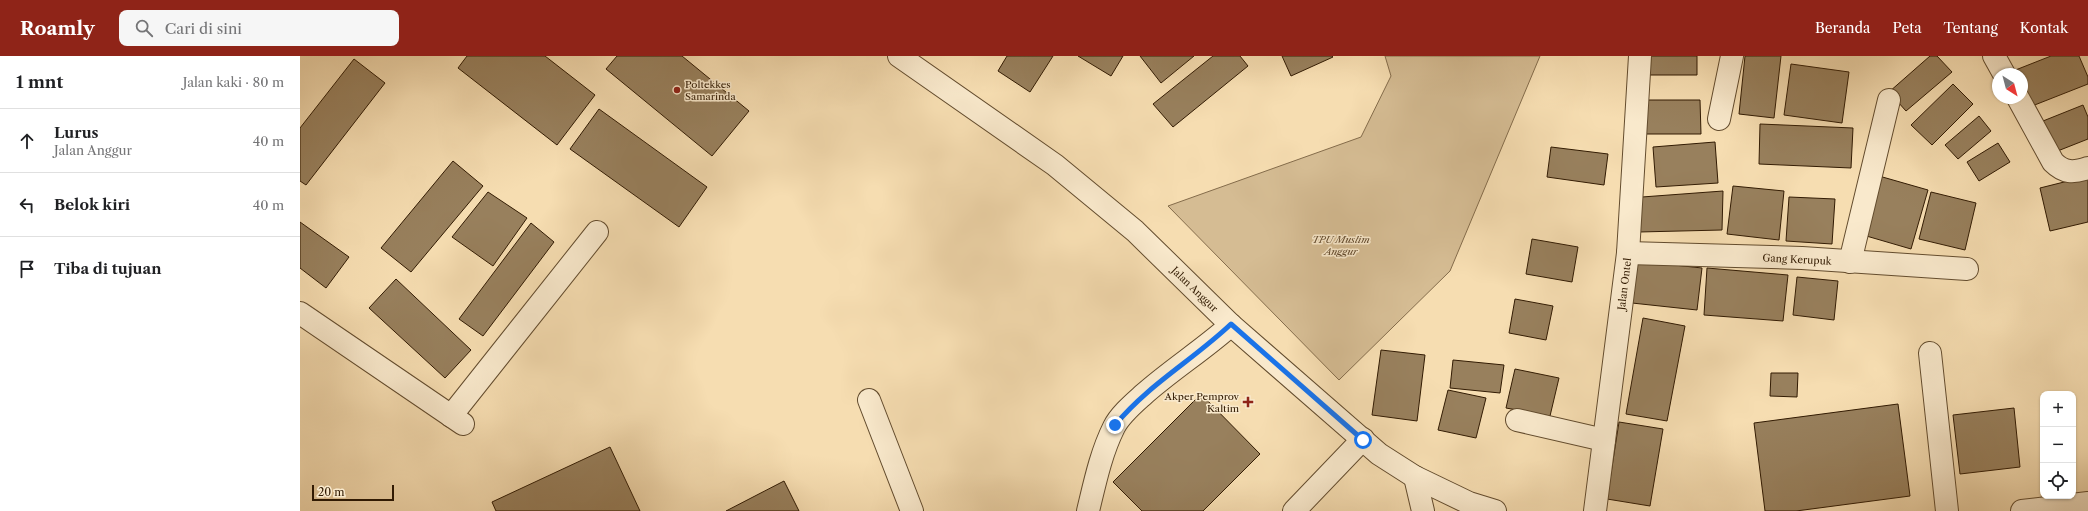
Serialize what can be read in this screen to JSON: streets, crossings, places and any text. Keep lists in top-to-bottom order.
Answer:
{
  "streets": {
    "street": ["Gang Kerupuk", "Jalan Ontel", "Jalan Anggur"]
  },
  "crossings": [
    ["Gang Kerupuk", "Jalan Ontel"]
  ],
  "parks": ["TPU Muslim Anggur"],
  "places": {
    "other": ["Poltekkes Samarinda"],
    "health": ["Akper Pemprov Kaltim"]
  },
  "scale_bar": "20 m",
  "north": "bottom right",
  "page": {
    "header": "Roamly",
    "search": "Cari di sini",
    "nav": [
      "Beranda",
      "Peta",
      "Tentang",
      "Kontak"
    ],
    "heading": ["1 mnt", "Jalan kaki · 80 m"],
    "list": [
      ["Lurus", "Jalan Anggur", "40 m"],
      ["Belok kiri", "40 m"],
      "Tiba di tujuan"
    ],
    "map_buttons": ["+", "−"],
    "scale": "20 m"
  }
}
